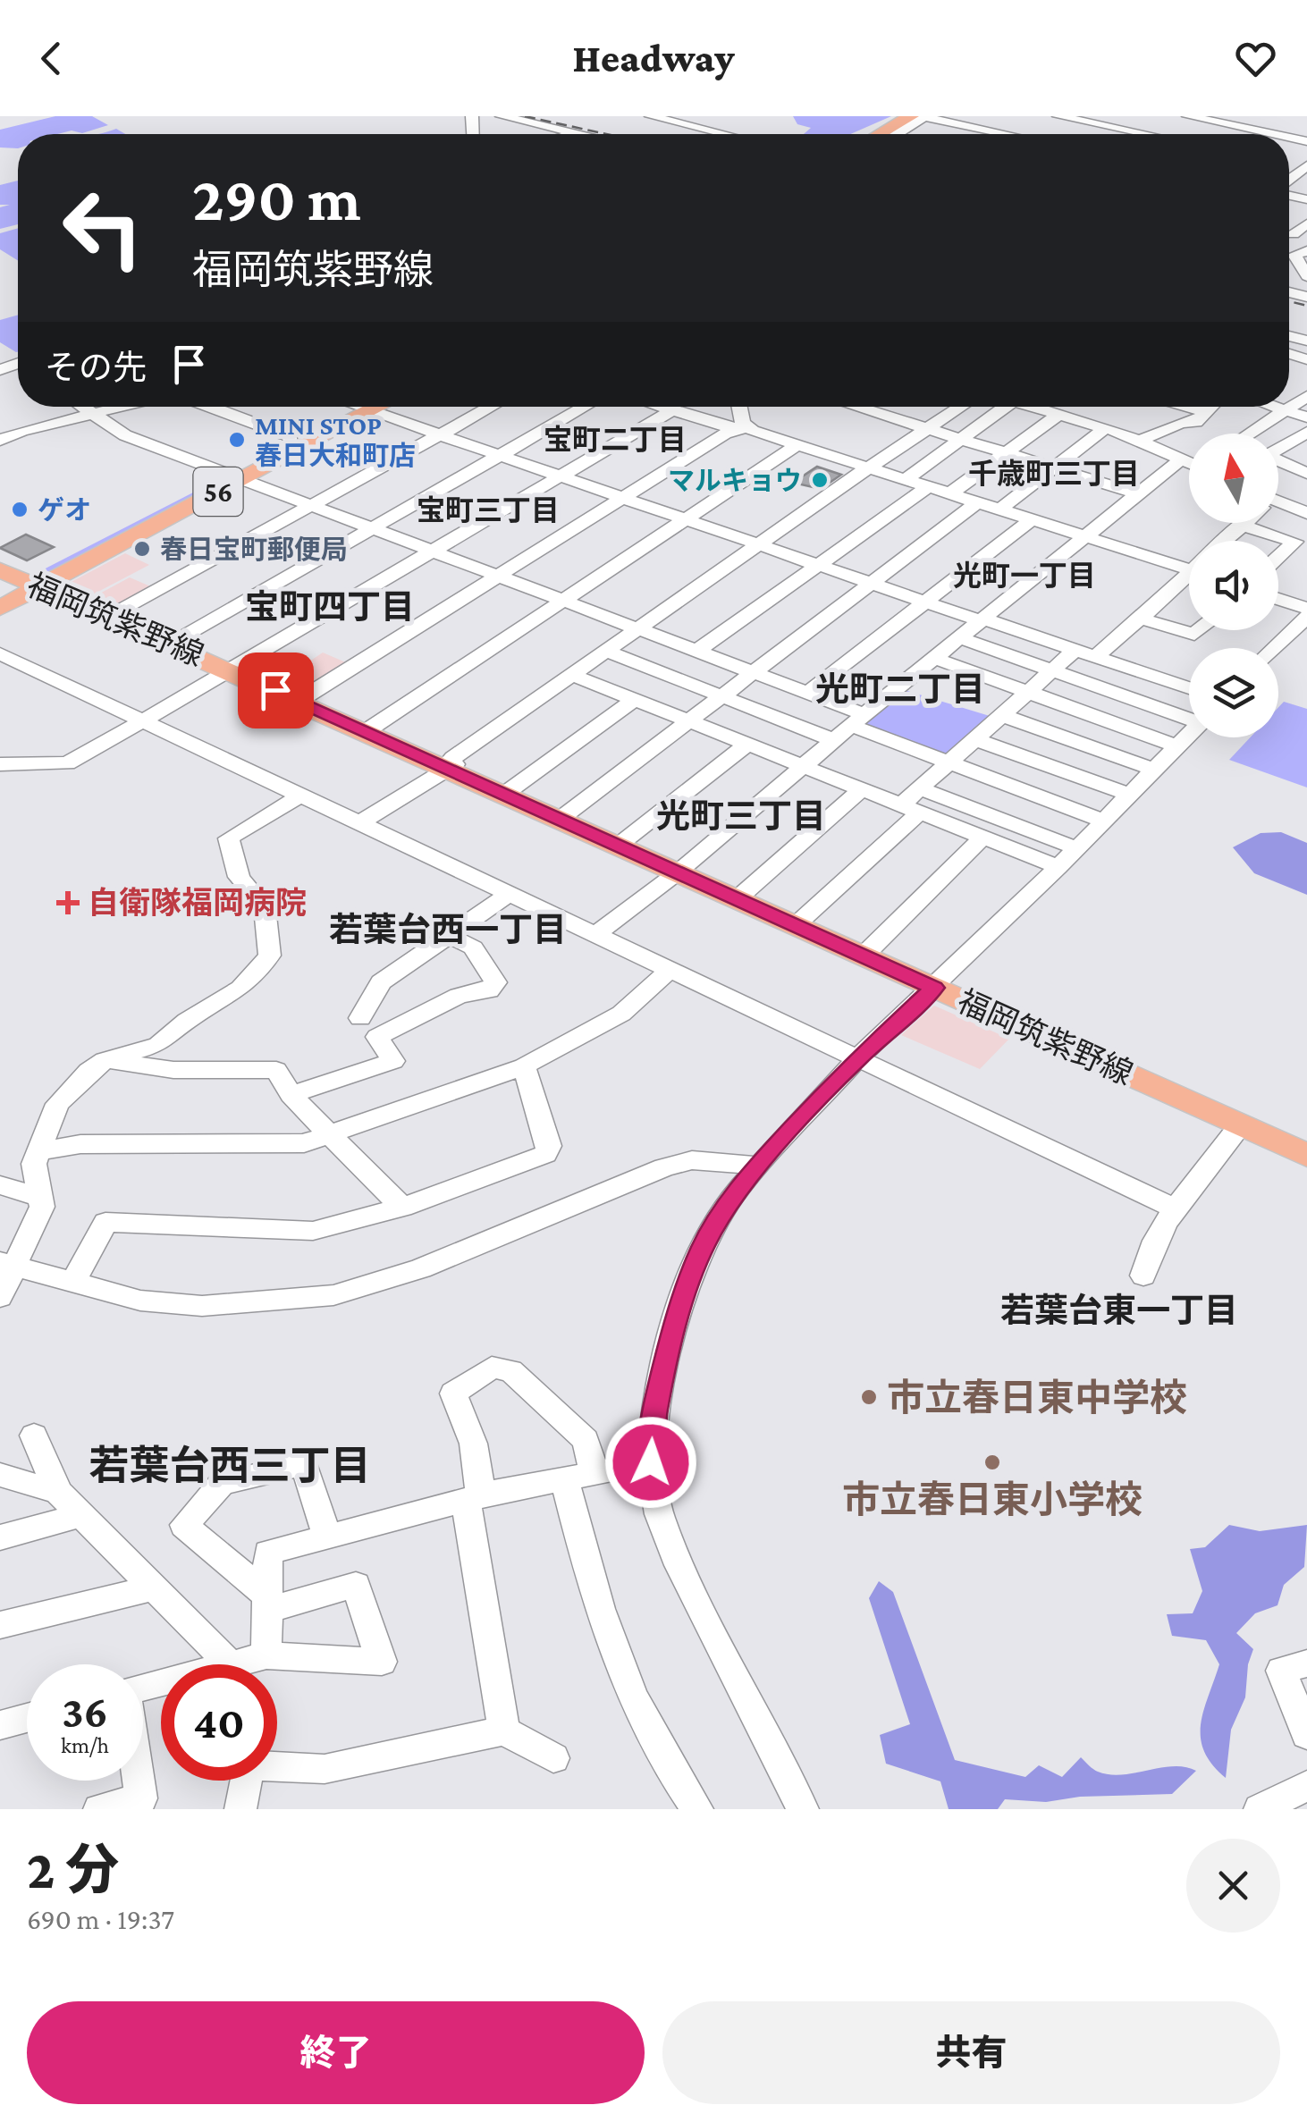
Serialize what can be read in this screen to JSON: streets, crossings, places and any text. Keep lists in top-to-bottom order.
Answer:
{
  "streets": {
    "main road": ["56", "福岡筑紫野線"]
  },
  "crossings": [
    ["56", "福岡筑紫野線"]
  ],
  "districts": [
    "宝町二丁目",
    "千歳町三丁目",
    "宝町三丁目",
    "光町一丁目",
    "宝町四丁目",
    "光町二丁目",
    "光町三丁目",
    "若葉台西一丁目",
    "若葉台東一丁目",
    "若葉台西三丁目"
  ],
  "places": {
    "other": [
      "MINI STOP 春日大和町店",
      "マルキョウ",
      "ゲオ",
      "春日宝町郵便局",
      "市立春日東中学校",
      "市立春日東小学校"
    ],
    "health": ["自衛隊福岡病院"]
  },
  "north": "top",
  "page": {
    "header": "Headway",
    "turn": ["290 m", "福岡筑紫野線"],
    "then": "その先",
    "speed": "36 km/h",
    "limit": "40",
    "heading": ["2 分", "690 m · 19:37"],
    "buttons": ["終了", "共有"]
  }
}
